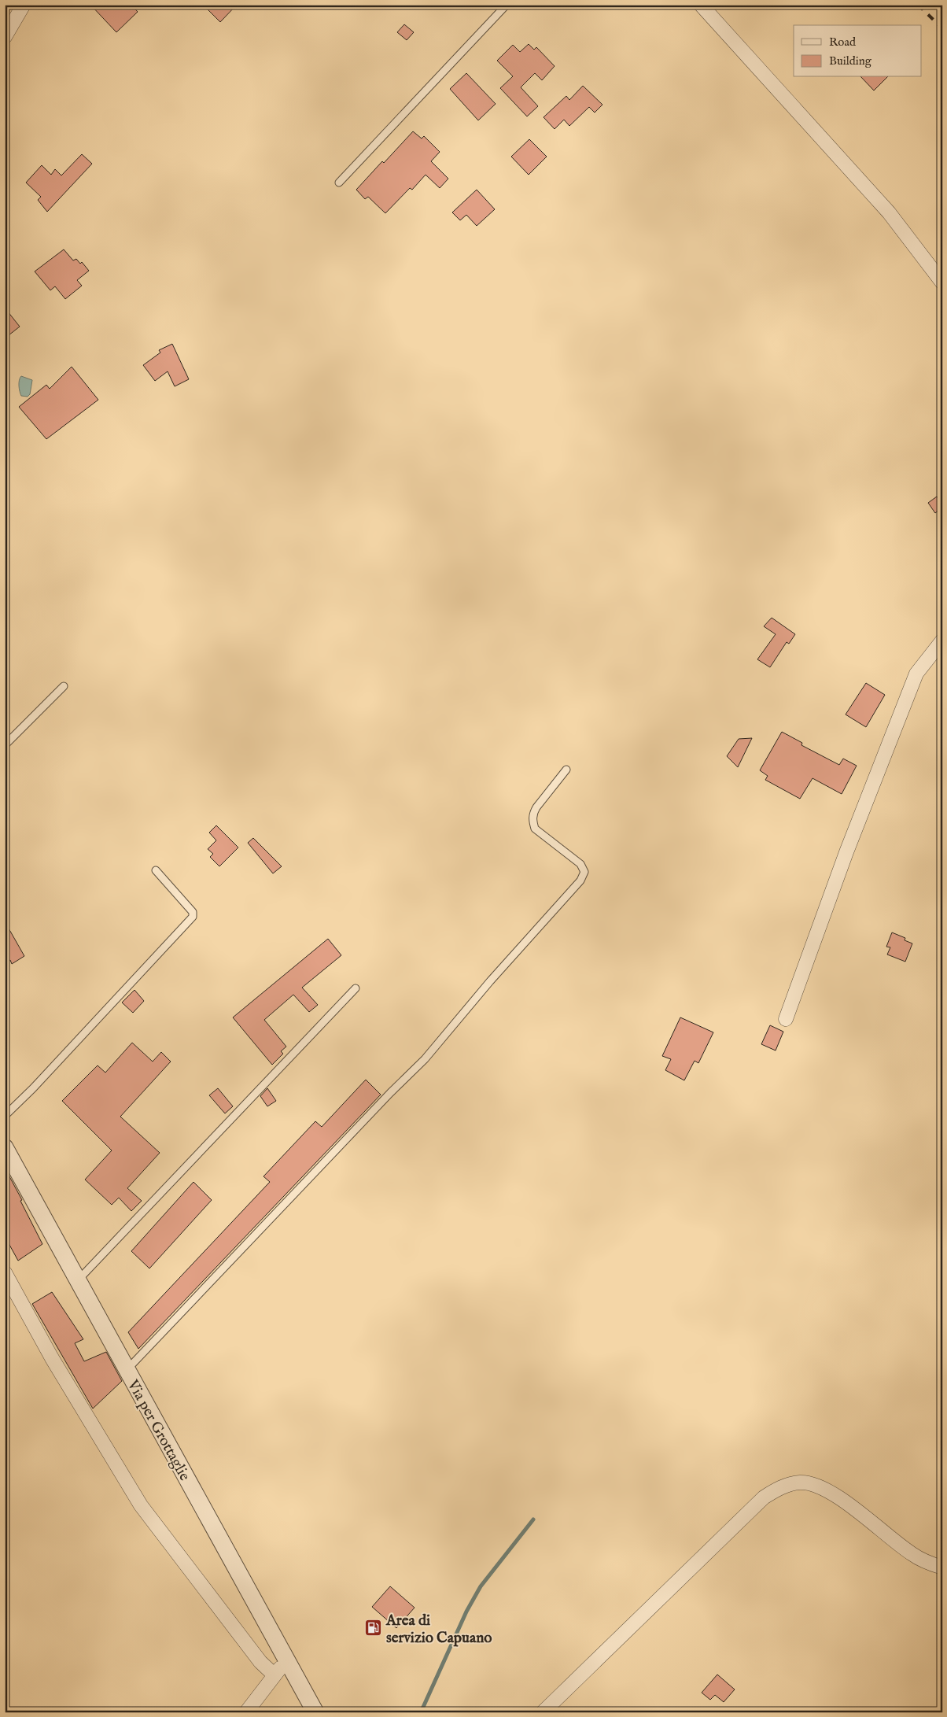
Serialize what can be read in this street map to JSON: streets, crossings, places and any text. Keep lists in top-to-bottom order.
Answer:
{
  "streets": {
    "street": ["Via per Grottaglie"]
  },
  "places": {
    "fuel station": ["Area di servizio Capuano"]
  },
  "legend": ["Road", "Building"]
}
